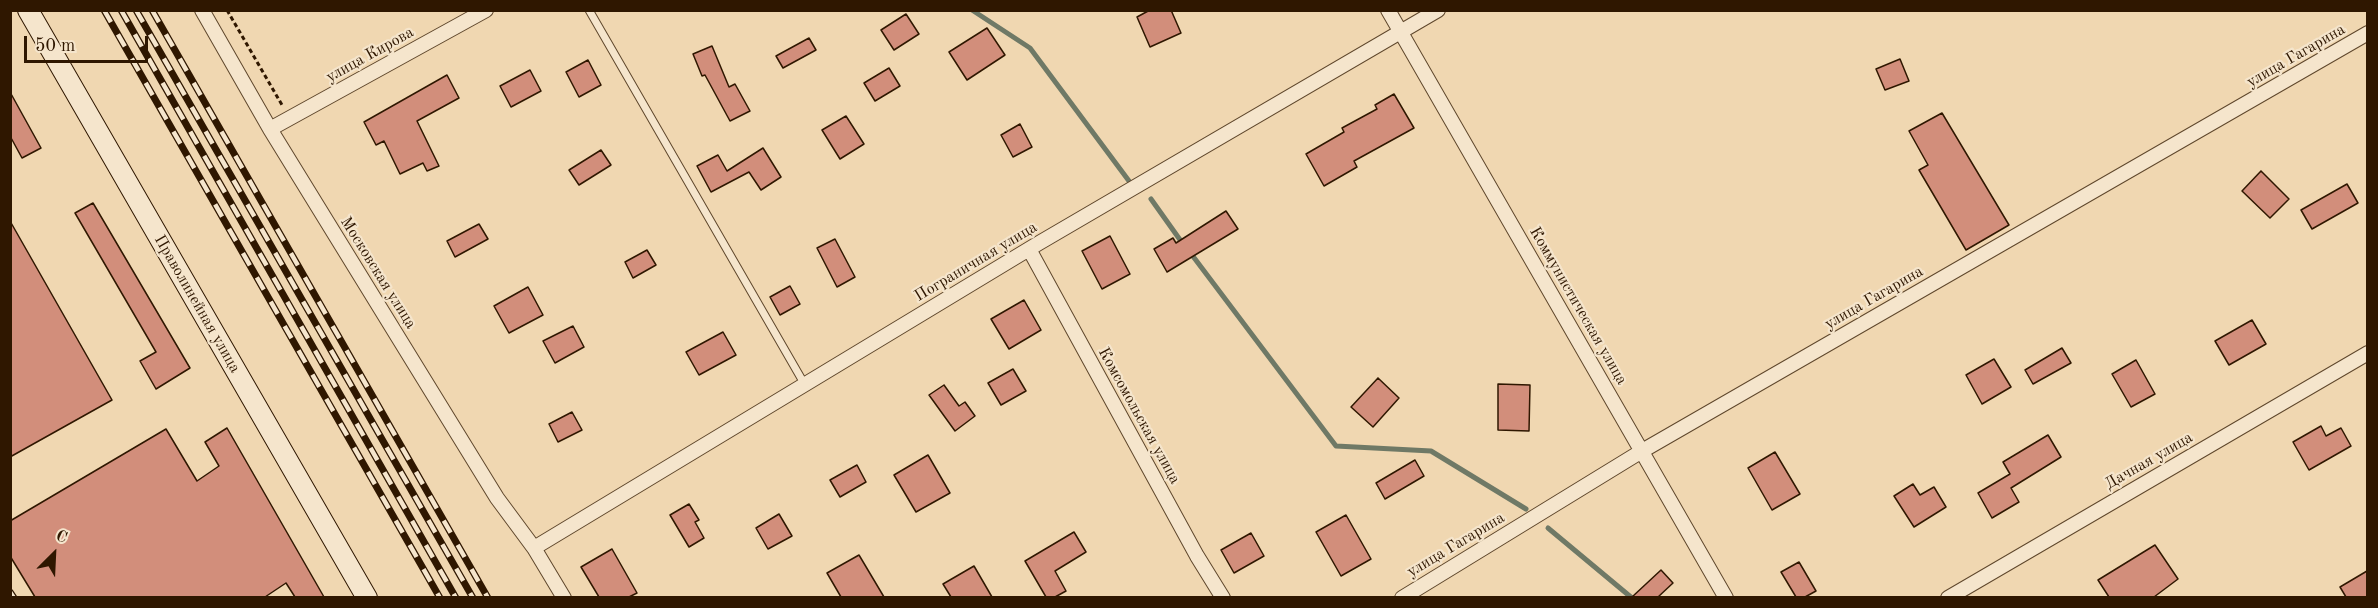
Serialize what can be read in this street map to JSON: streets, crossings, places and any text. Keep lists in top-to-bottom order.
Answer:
{
  "streets": {
    "main road": ["Праволинейная улица"],
    "street": [
      "улица Кирова",
      "улица Гагарина",
      "Пограничная улица",
      "Московская улица",
      "Коммунистическая улица",
      "Комсомольская улица",
      "Дачная улица"
    ]
  },
  "crossings": [
    ["улица Кирова", "Московская улица"],
    ["улица Гагарина", "Коммунистическая улица"],
    ["Пограничная улица", "Московская улица"],
    ["Пограничная улица", "Коммунистическая улица"],
    ["Пограничная улица", "Комсомольская улица"]
  ],
  "scale_bar": "50 m",
  "north": "top right"
}
